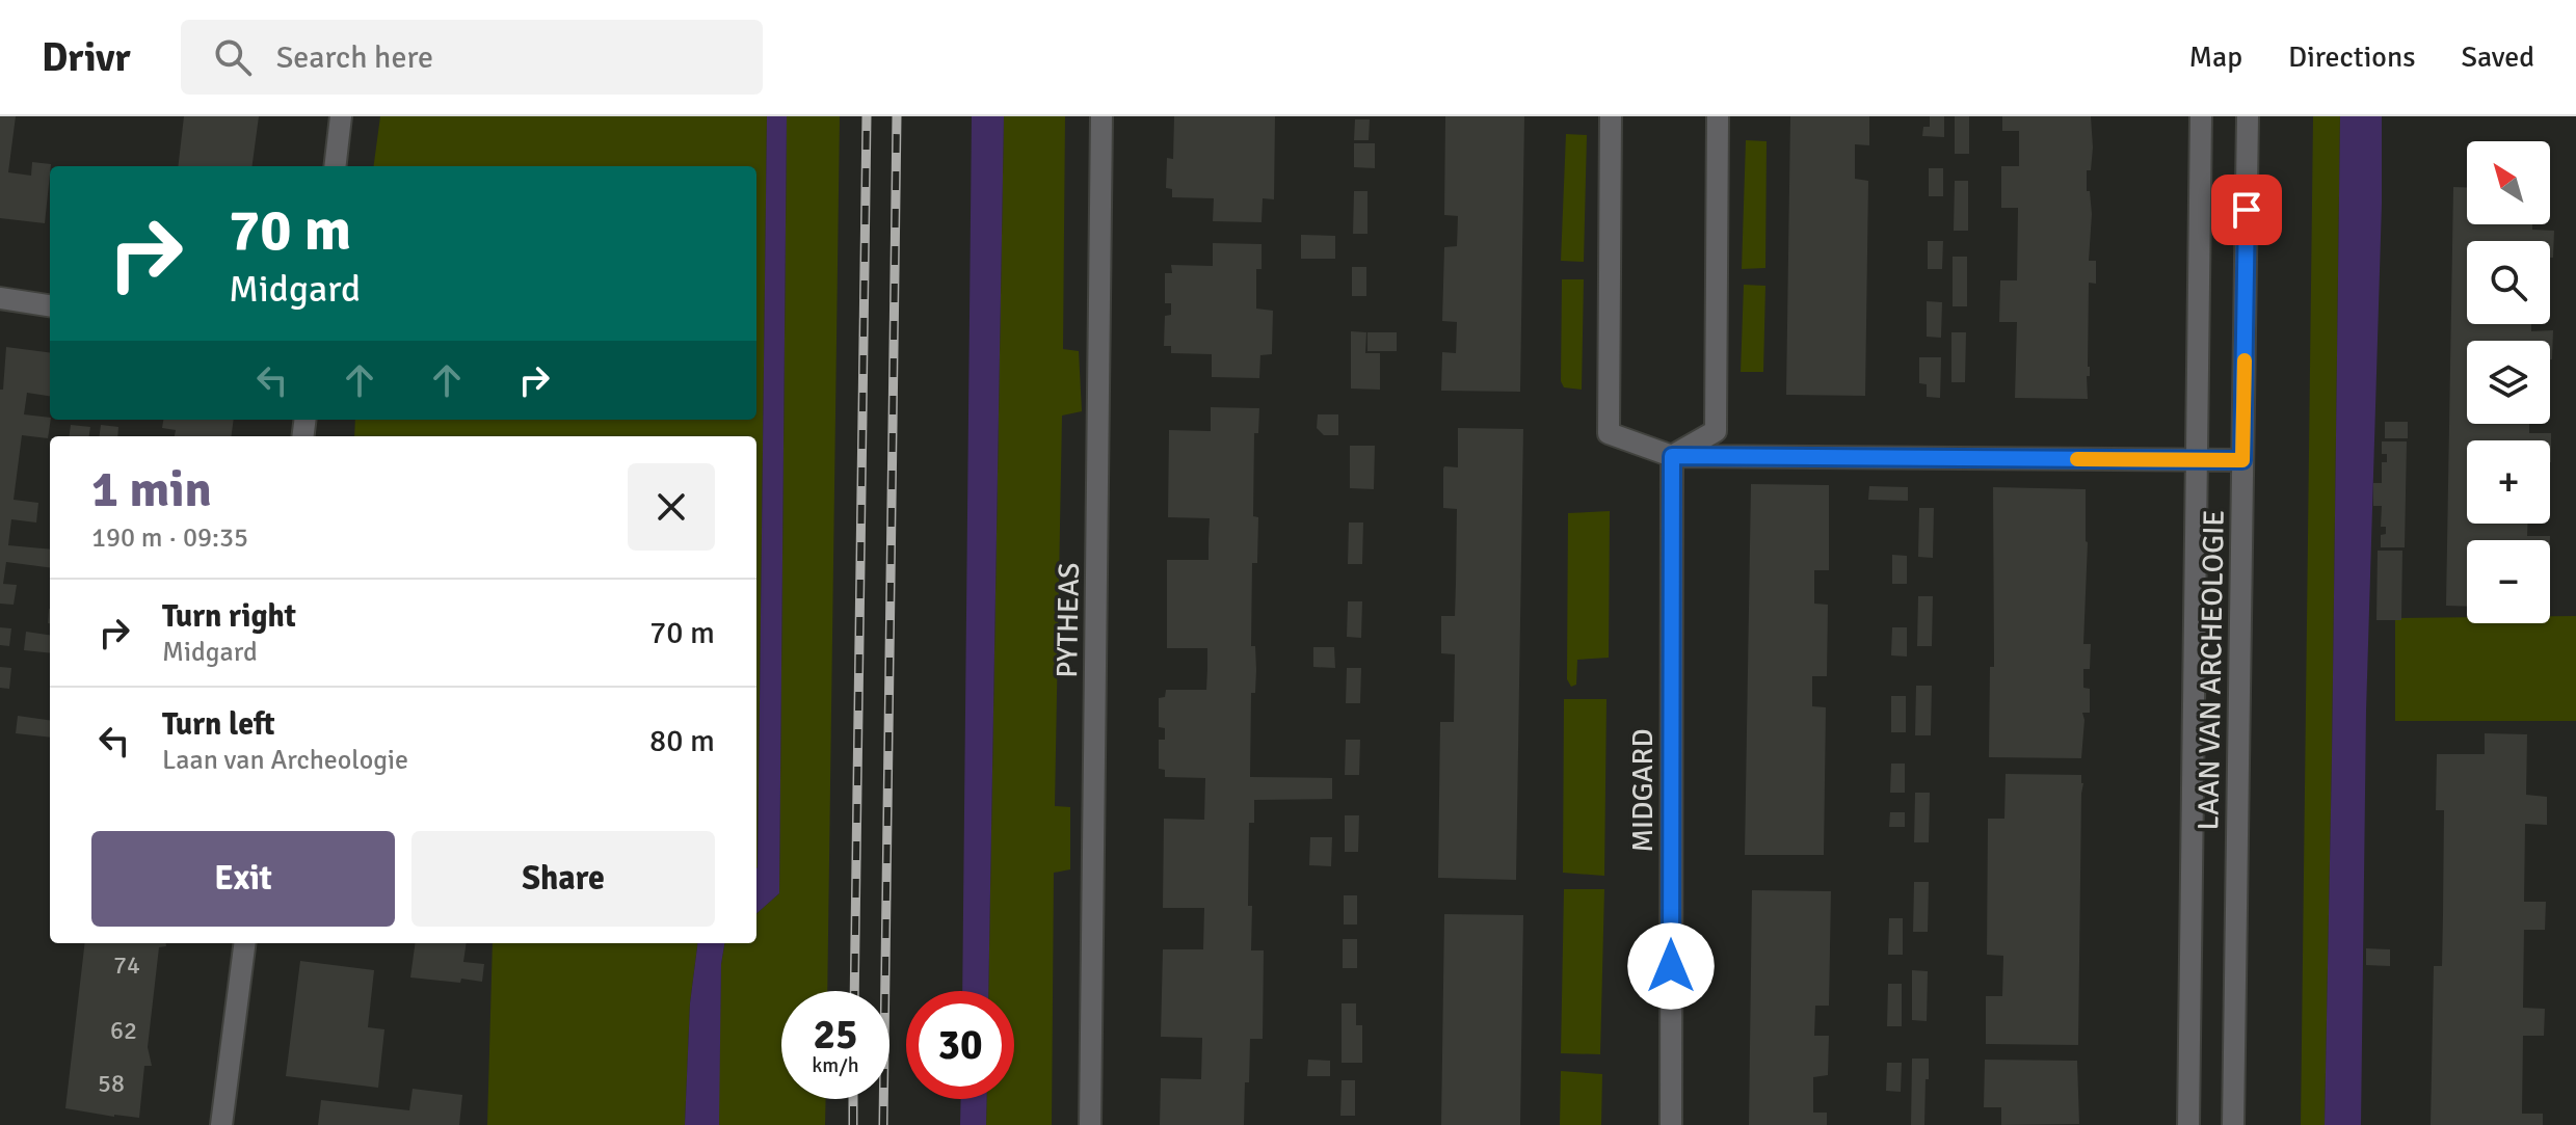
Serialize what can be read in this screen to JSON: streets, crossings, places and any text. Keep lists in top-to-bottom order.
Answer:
{
  "streets": {
    "street": ["PYTHEAS", "LAAN VAN ARCHEOLOGIE", "MIDGARD"]
  },
  "house_numbers": ["74", "62", "58"],
  "north": "top left",
  "page": {
    "header": "Drivr",
    "search": "Search here",
    "nav": ["Map", "Directions", "Saved"],
    "map_buttons": ["+", "−"],
    "turn": ["70 m", "Midgard"],
    "heading": ["1 min", "190 m · 09:35"],
    "list": [
      {
        "name": "Turn right",
        "note": "Midgard",
        "value": "70 m"
      },
      {
        "name": "Turn left",
        "note": "Laan van Archeologie",
        "value": "80 m"
      }
    ],
    "buttons": ["Exit", "Share"],
    "speed": "25 km/h",
    "limit": "30"
  }
}
